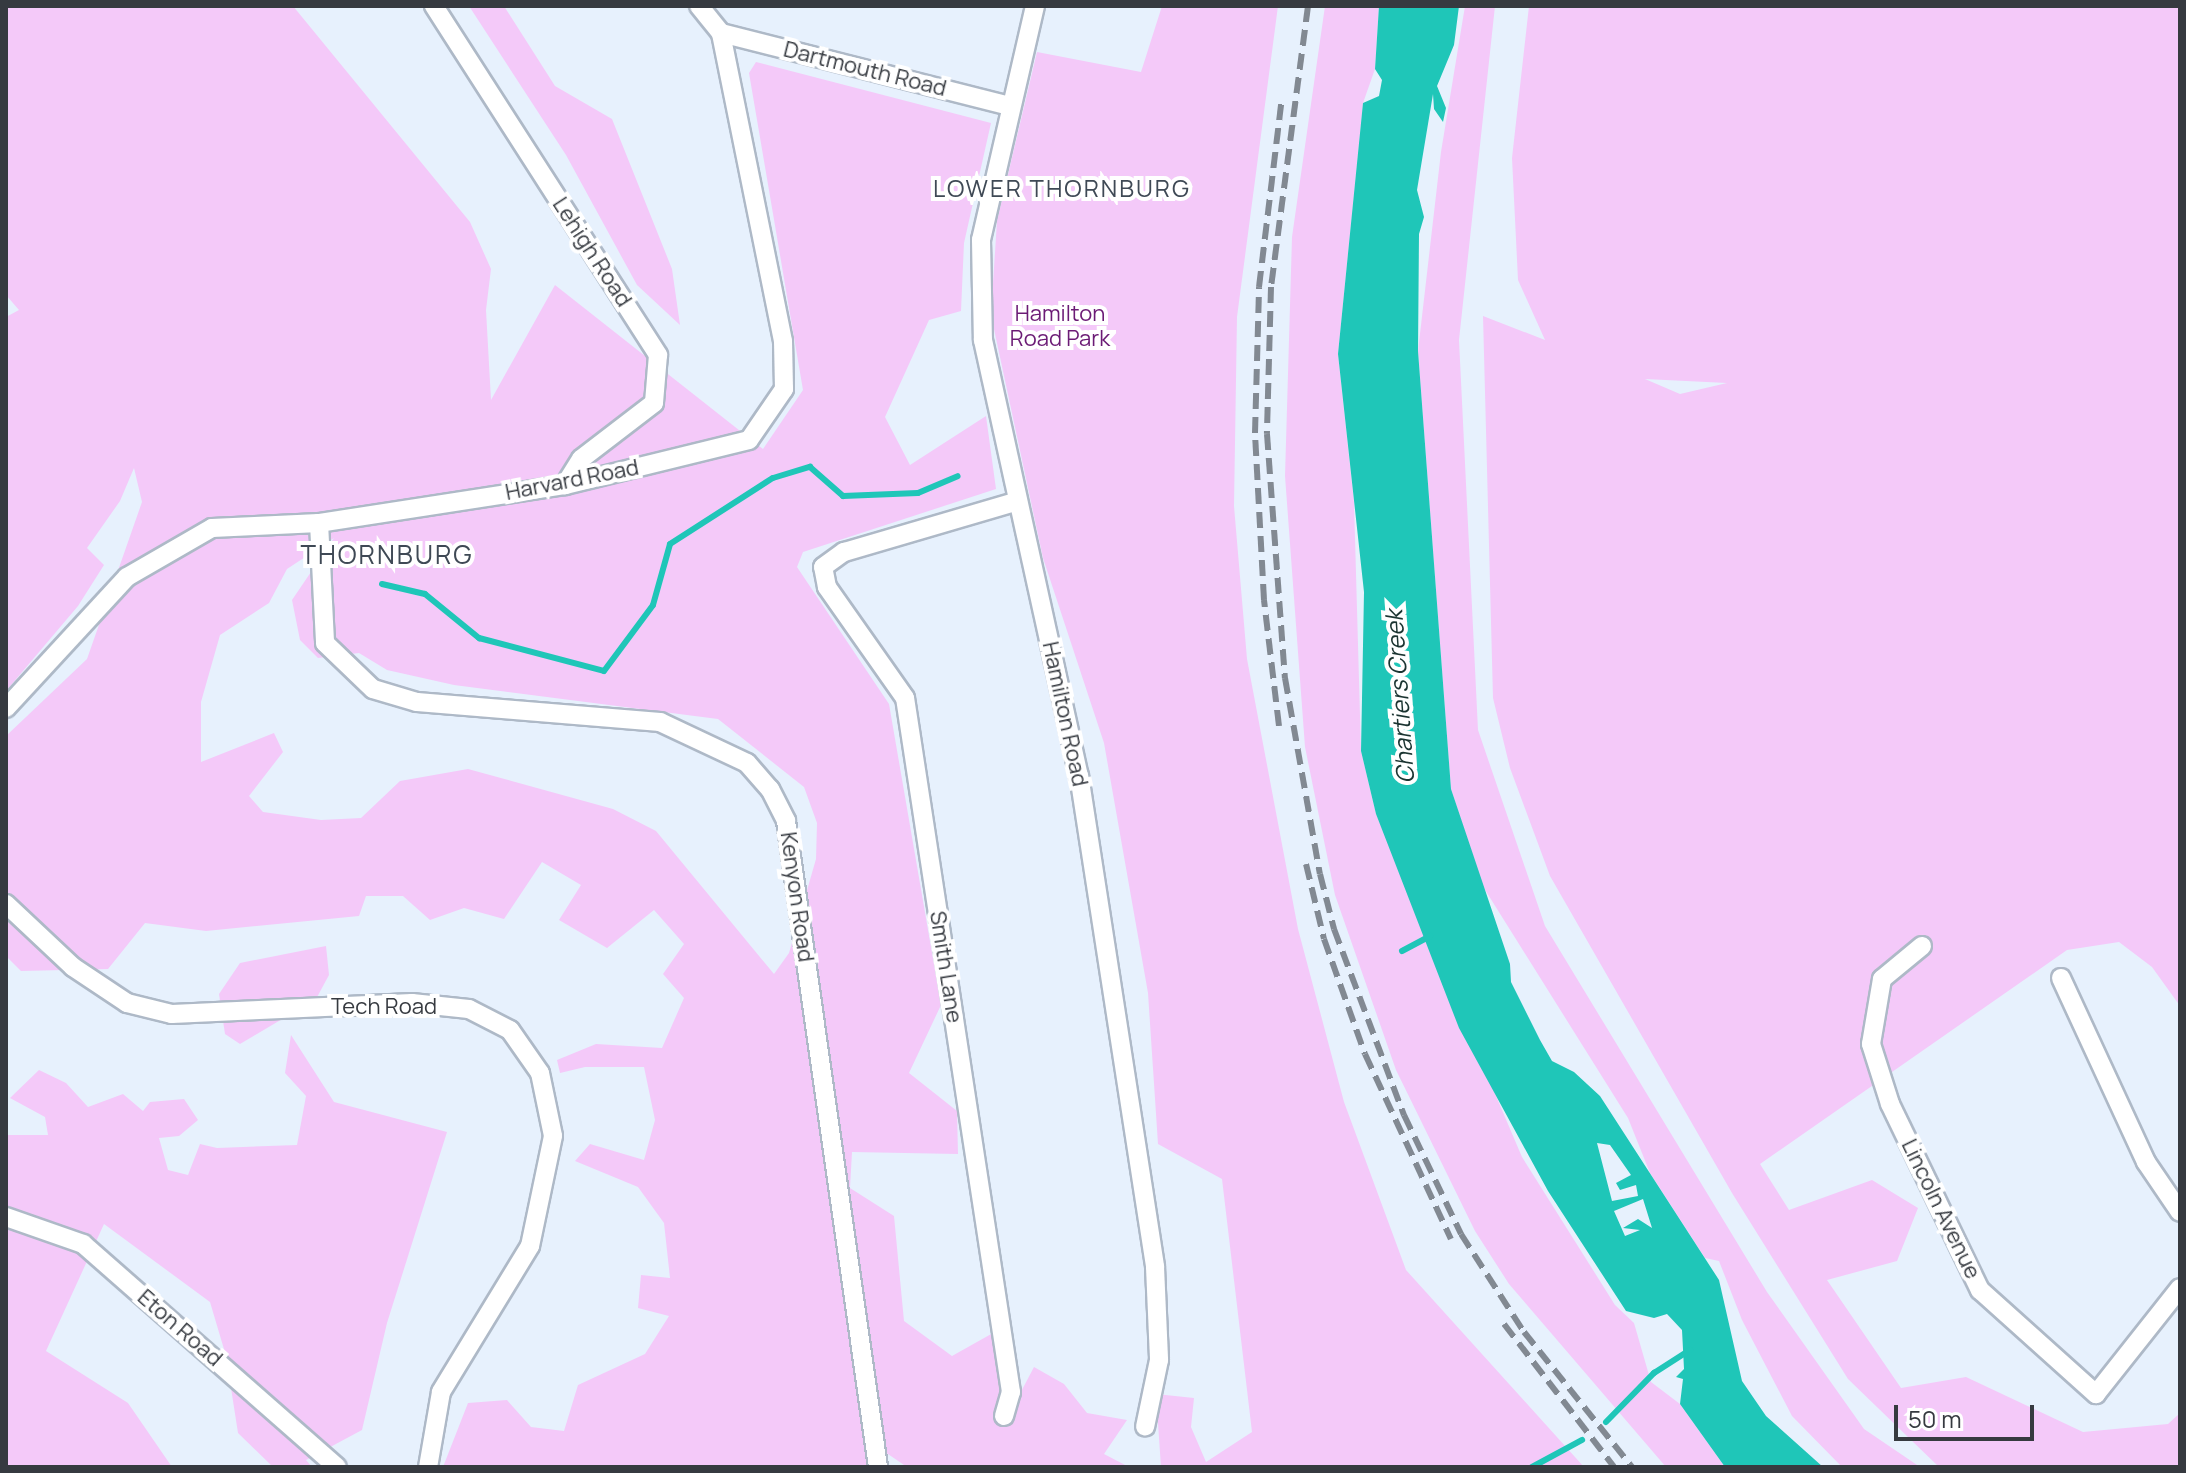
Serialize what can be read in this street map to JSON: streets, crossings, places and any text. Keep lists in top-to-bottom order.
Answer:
{
  "streets": {
    "street": [
      "Dartmouth Road",
      "Lehigh Road",
      "Harvard Road",
      "Hamilton Road",
      "Kenyon Road",
      "Smith Lane",
      "Tech Road",
      "Lincoln Avenue",
      "Eton Road"
    ]
  },
  "crossings": [
    ["Dartmouth Road", "Harvard Road"],
    ["Dartmouth Road", "Hamilton Road"],
    ["Lehigh Road", "Harvard Road"],
    ["Harvard Road", "Kenyon Road"],
    ["Hamilton Road", "Smith Lane"]
  ],
  "districts": ["LOWER THORNBURG", "THORNBURG"],
  "water": ["Chartiers Creek"],
  "parks": ["Hamilton Road Park"],
  "scale_bar": "50 m"
}
